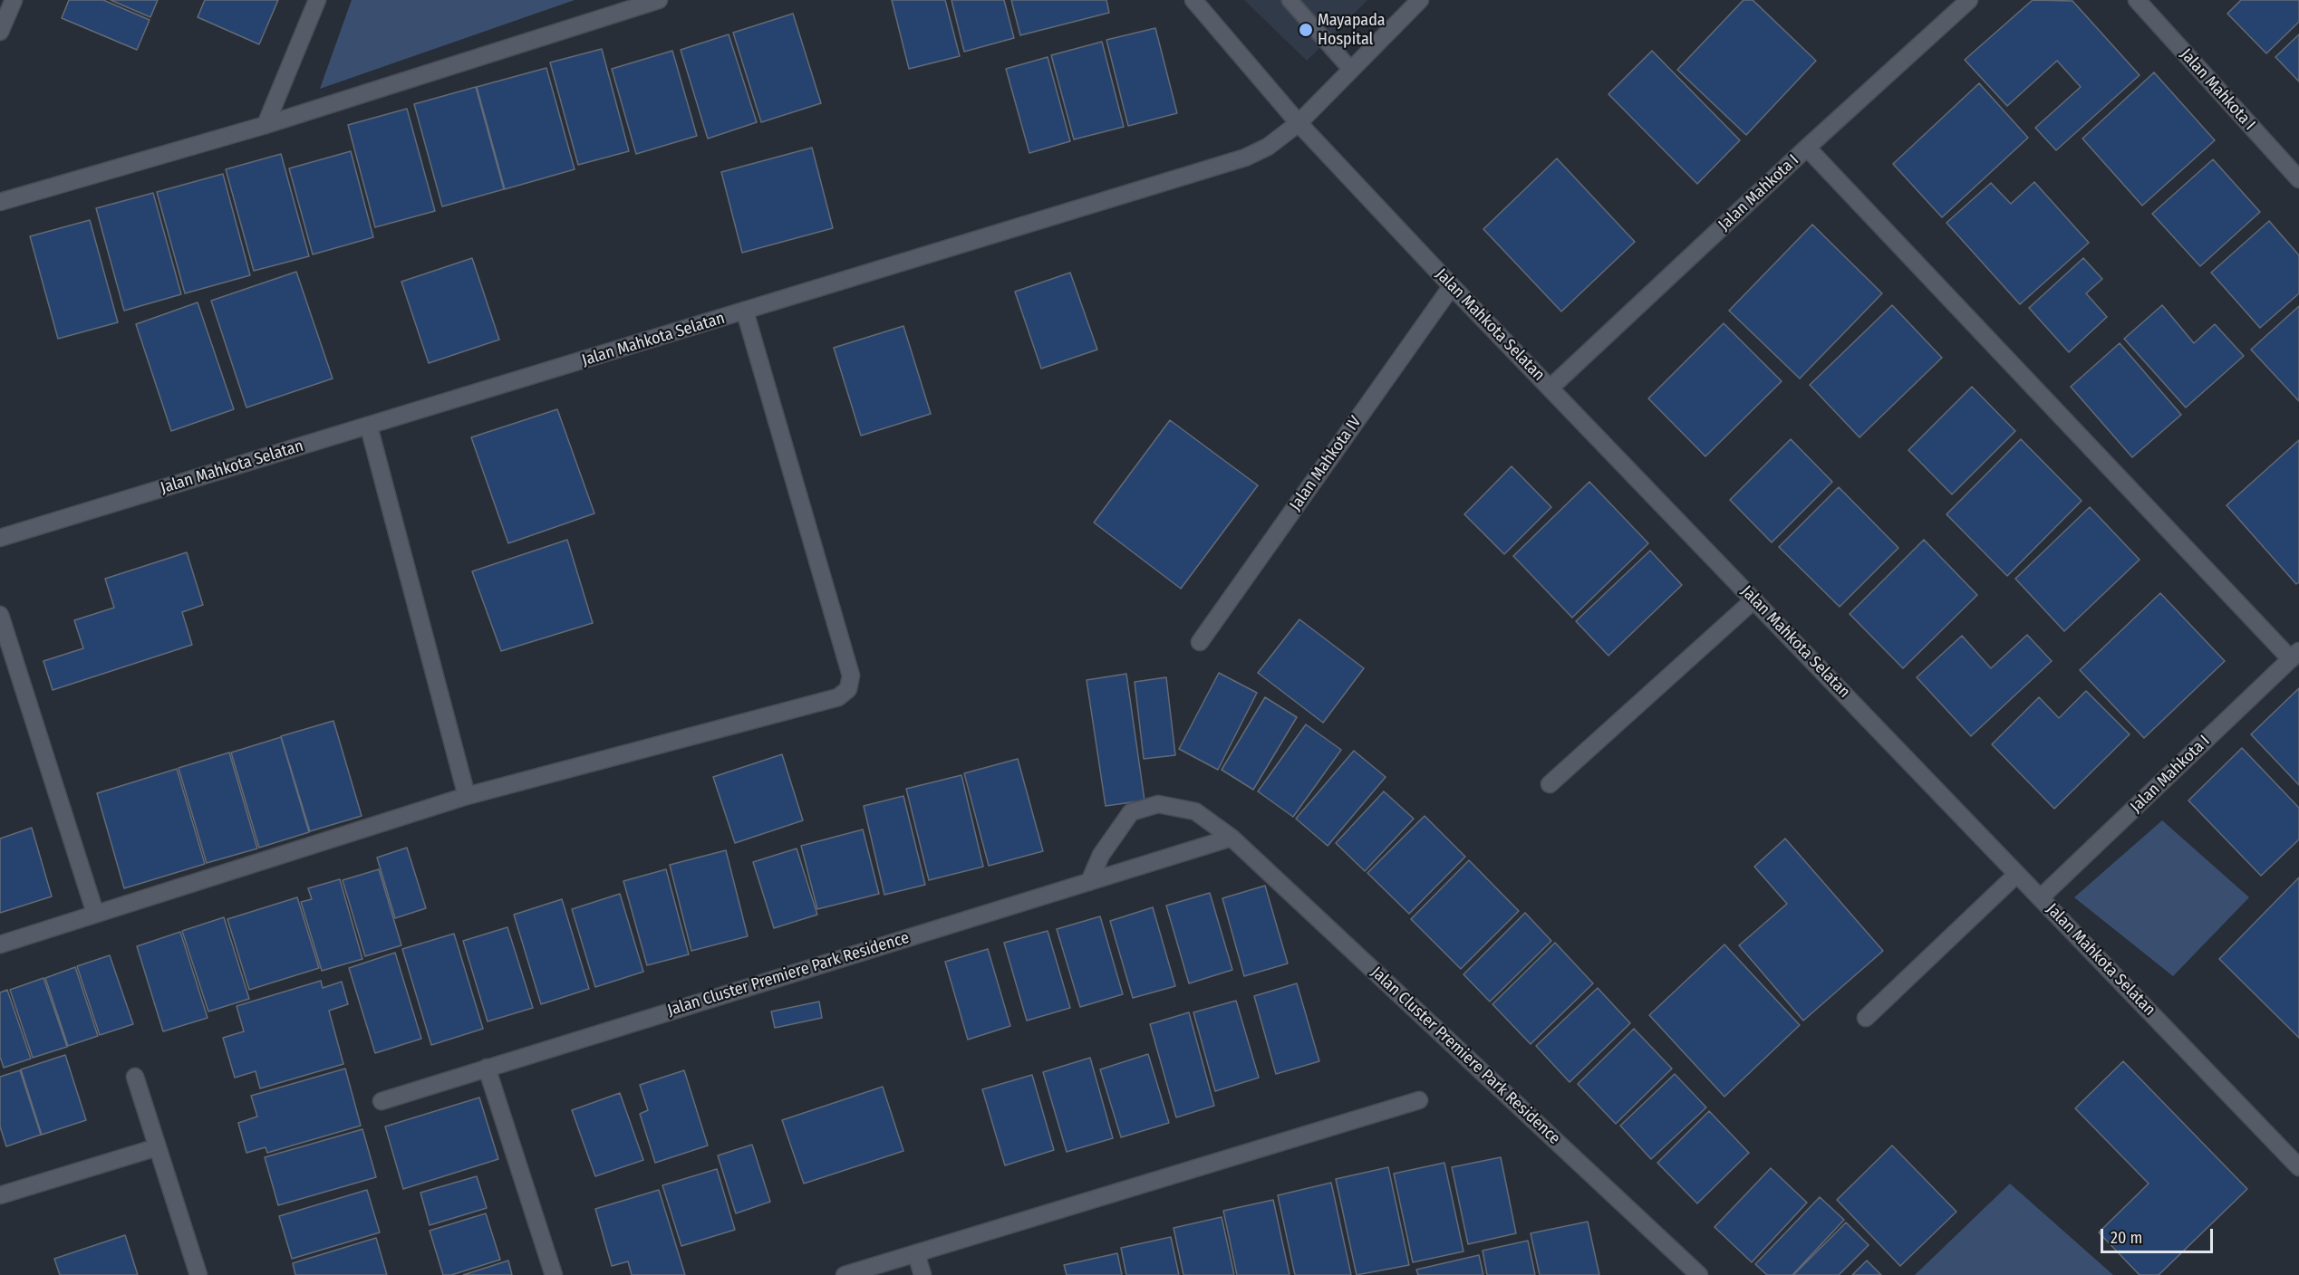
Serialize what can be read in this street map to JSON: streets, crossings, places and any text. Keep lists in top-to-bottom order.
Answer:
{
  "streets": {
    "street": [
      "Jalan Mahkota I",
      "Jalan Mahkota Selatan",
      "Jalan Mahkota IV",
      "Jalan Cluster Premiere Park Residence"
    ]
  },
  "crossings": [
    ["Jalan Mahkota I", "Jalan Mahkota Selatan"],
    ["Jalan Mahkota Selatan", "Jalan Mahkota IV"]
  ],
  "places": ["Mayapada Hospital"],
  "scale_bar": "20 m"
}
